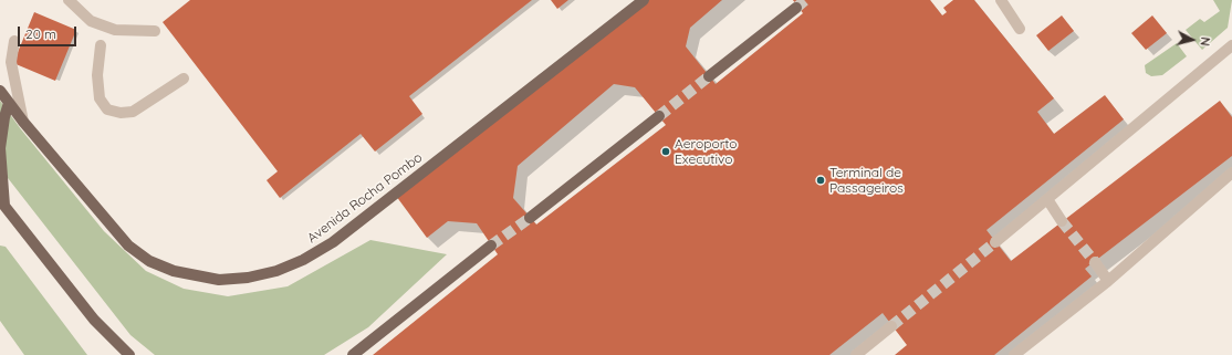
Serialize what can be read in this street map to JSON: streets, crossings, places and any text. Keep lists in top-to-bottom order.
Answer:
{
  "streets": {
    "main road": ["Avenida Rocha Pombo"]
  },
  "places": ["Aeroporto Executivo", "Terminal de Passageiros"],
  "scale_bar": "20 m",
  "north": "right"
}
